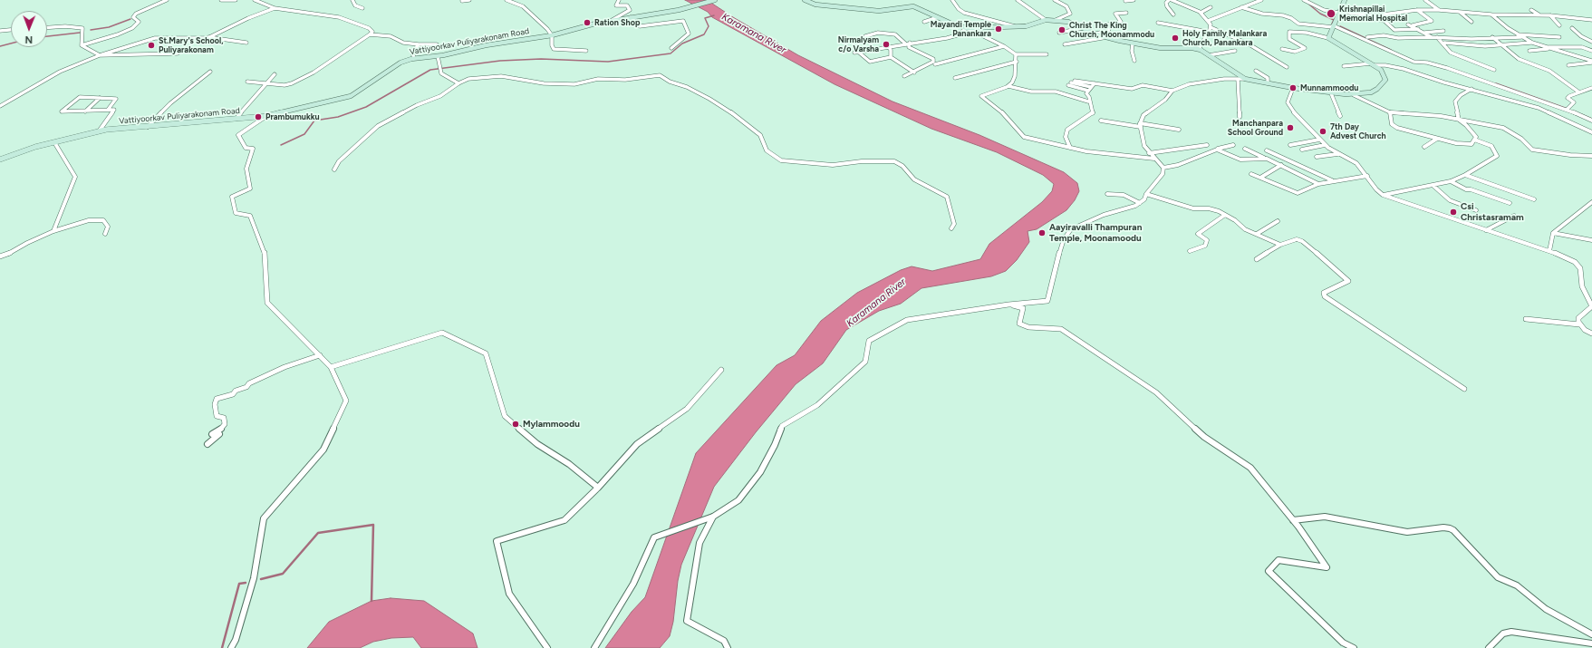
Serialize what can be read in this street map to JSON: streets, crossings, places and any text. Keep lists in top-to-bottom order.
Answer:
{
  "streets": {
    "main road": ["Vattiyoorkav Puliyarakonam Road"]
  },
  "water": ["Karamana River"],
  "places": [
    "Krishnapillai Memorial Hospital",
    "Ration Shop",
    "Mayandi Temple Panankara",
    "Christ The King Church, Moonammodu",
    "Holy Family Malankara Church, Panankara",
    "Nirmalyam c/o Varsha",
    "St.Mary's School, Puliyarakonam",
    "Munnammoodu",
    "Prambumukku",
    "Manchanpara School Ground",
    "7th Day Advest Church",
    "Csi Christasramam",
    "Aayiravalli Thampuran Temple, Moonamoodu",
    "Mylammoodu"
  ],
  "north": "bottom"
}
